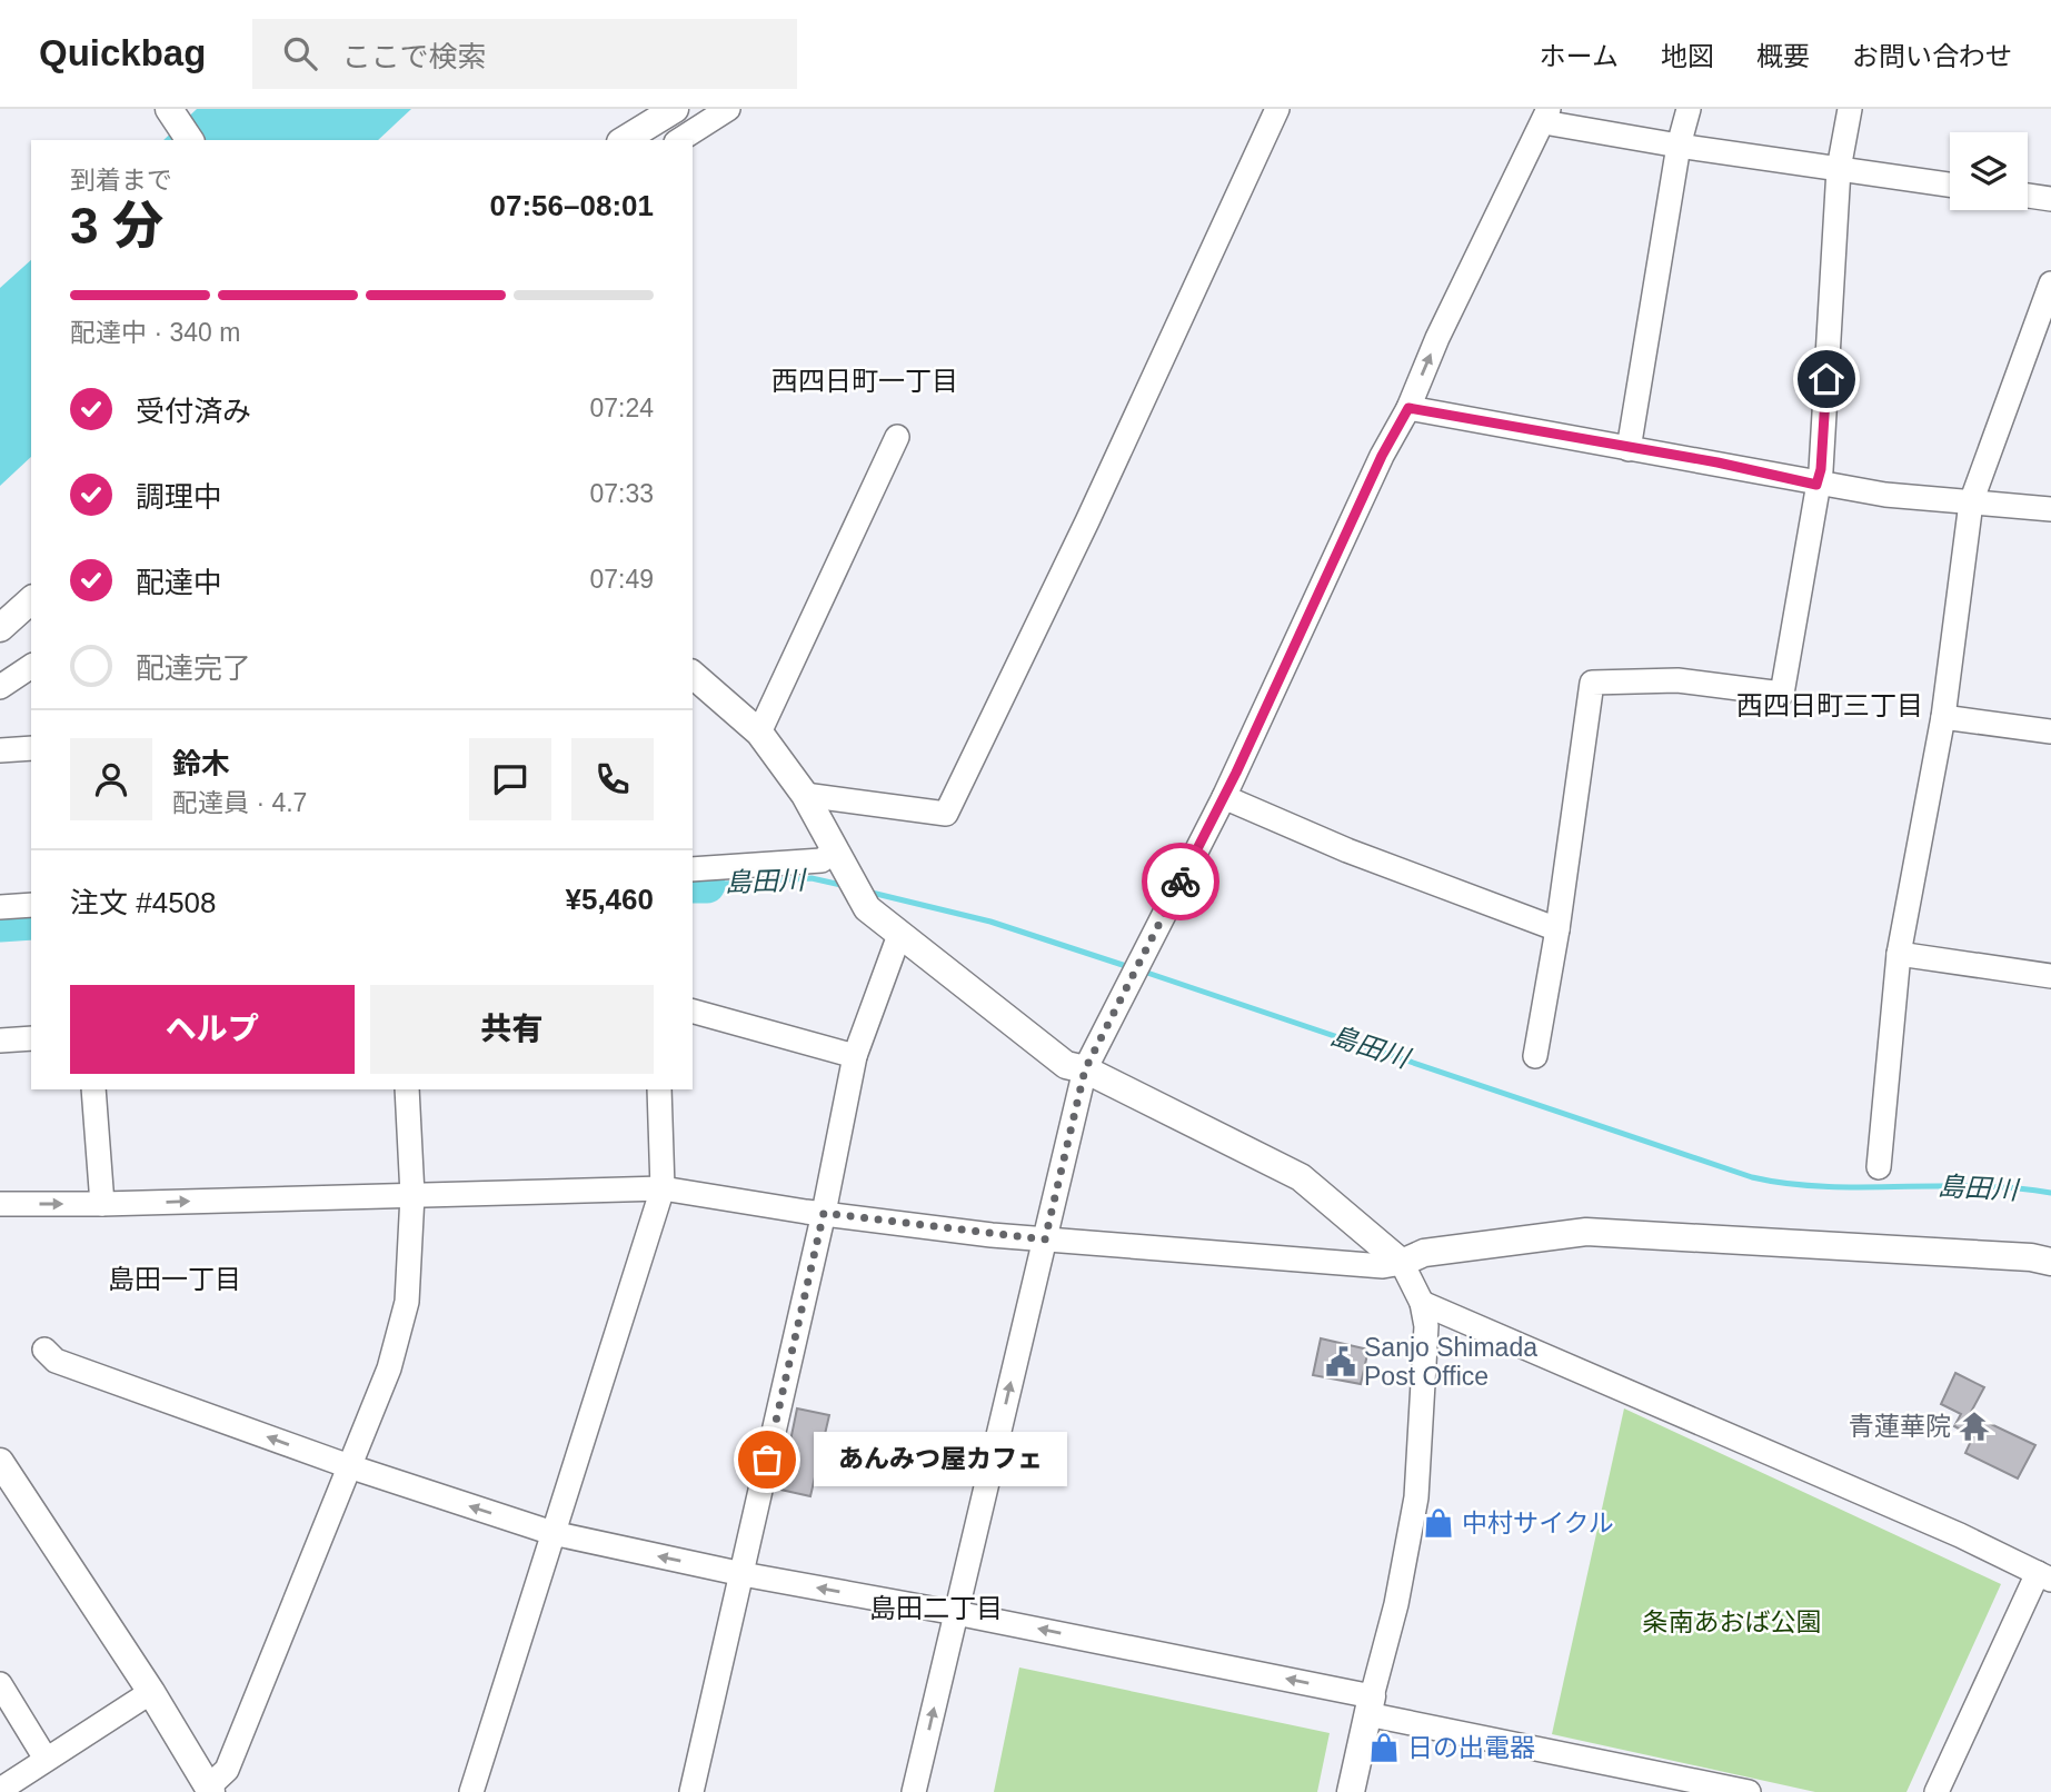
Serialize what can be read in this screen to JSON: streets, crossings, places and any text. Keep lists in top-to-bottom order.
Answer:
{
  "districts": [
    "西四日町一丁目",
    "西四日町三丁目",
    "島田一丁目",
    "島田二丁目"
  ],
  "water": ["島田川"],
  "parks": ["条南あおば公園"],
  "places": {
    "public building": ["Sanjo Shimada Post Office"],
    "temple": ["青蓮華院"],
    "other": ["あんみつ屋カフェ"],
    "shop": ["中村サイクル", "日の出電器"]
  },
  "page": {
    "header": "Quickbag",
    "search": "ここで検索",
    "nav": [
      "ホーム",
      "地図",
      "概要",
      "お問い合わせ"
    ],
    "heading": ["3 分", "到着まで", "07:56–08:01"],
    "panel": [
      "鈴木",
      "配達員 · 4.7",
      "注文 #4508",
      "¥5,460"
    ],
    "bar": "配達中 · 340 m",
    "list": [
      ["受付済み", "07:24"],
      ["調理中", "07:33"],
      ["配達中", "07:49"],
      "配達完了"
    ],
    "buttons": ["ヘルプ", "共有"],
    "bubble": "あんみつ屋カフェ"
  }
}
